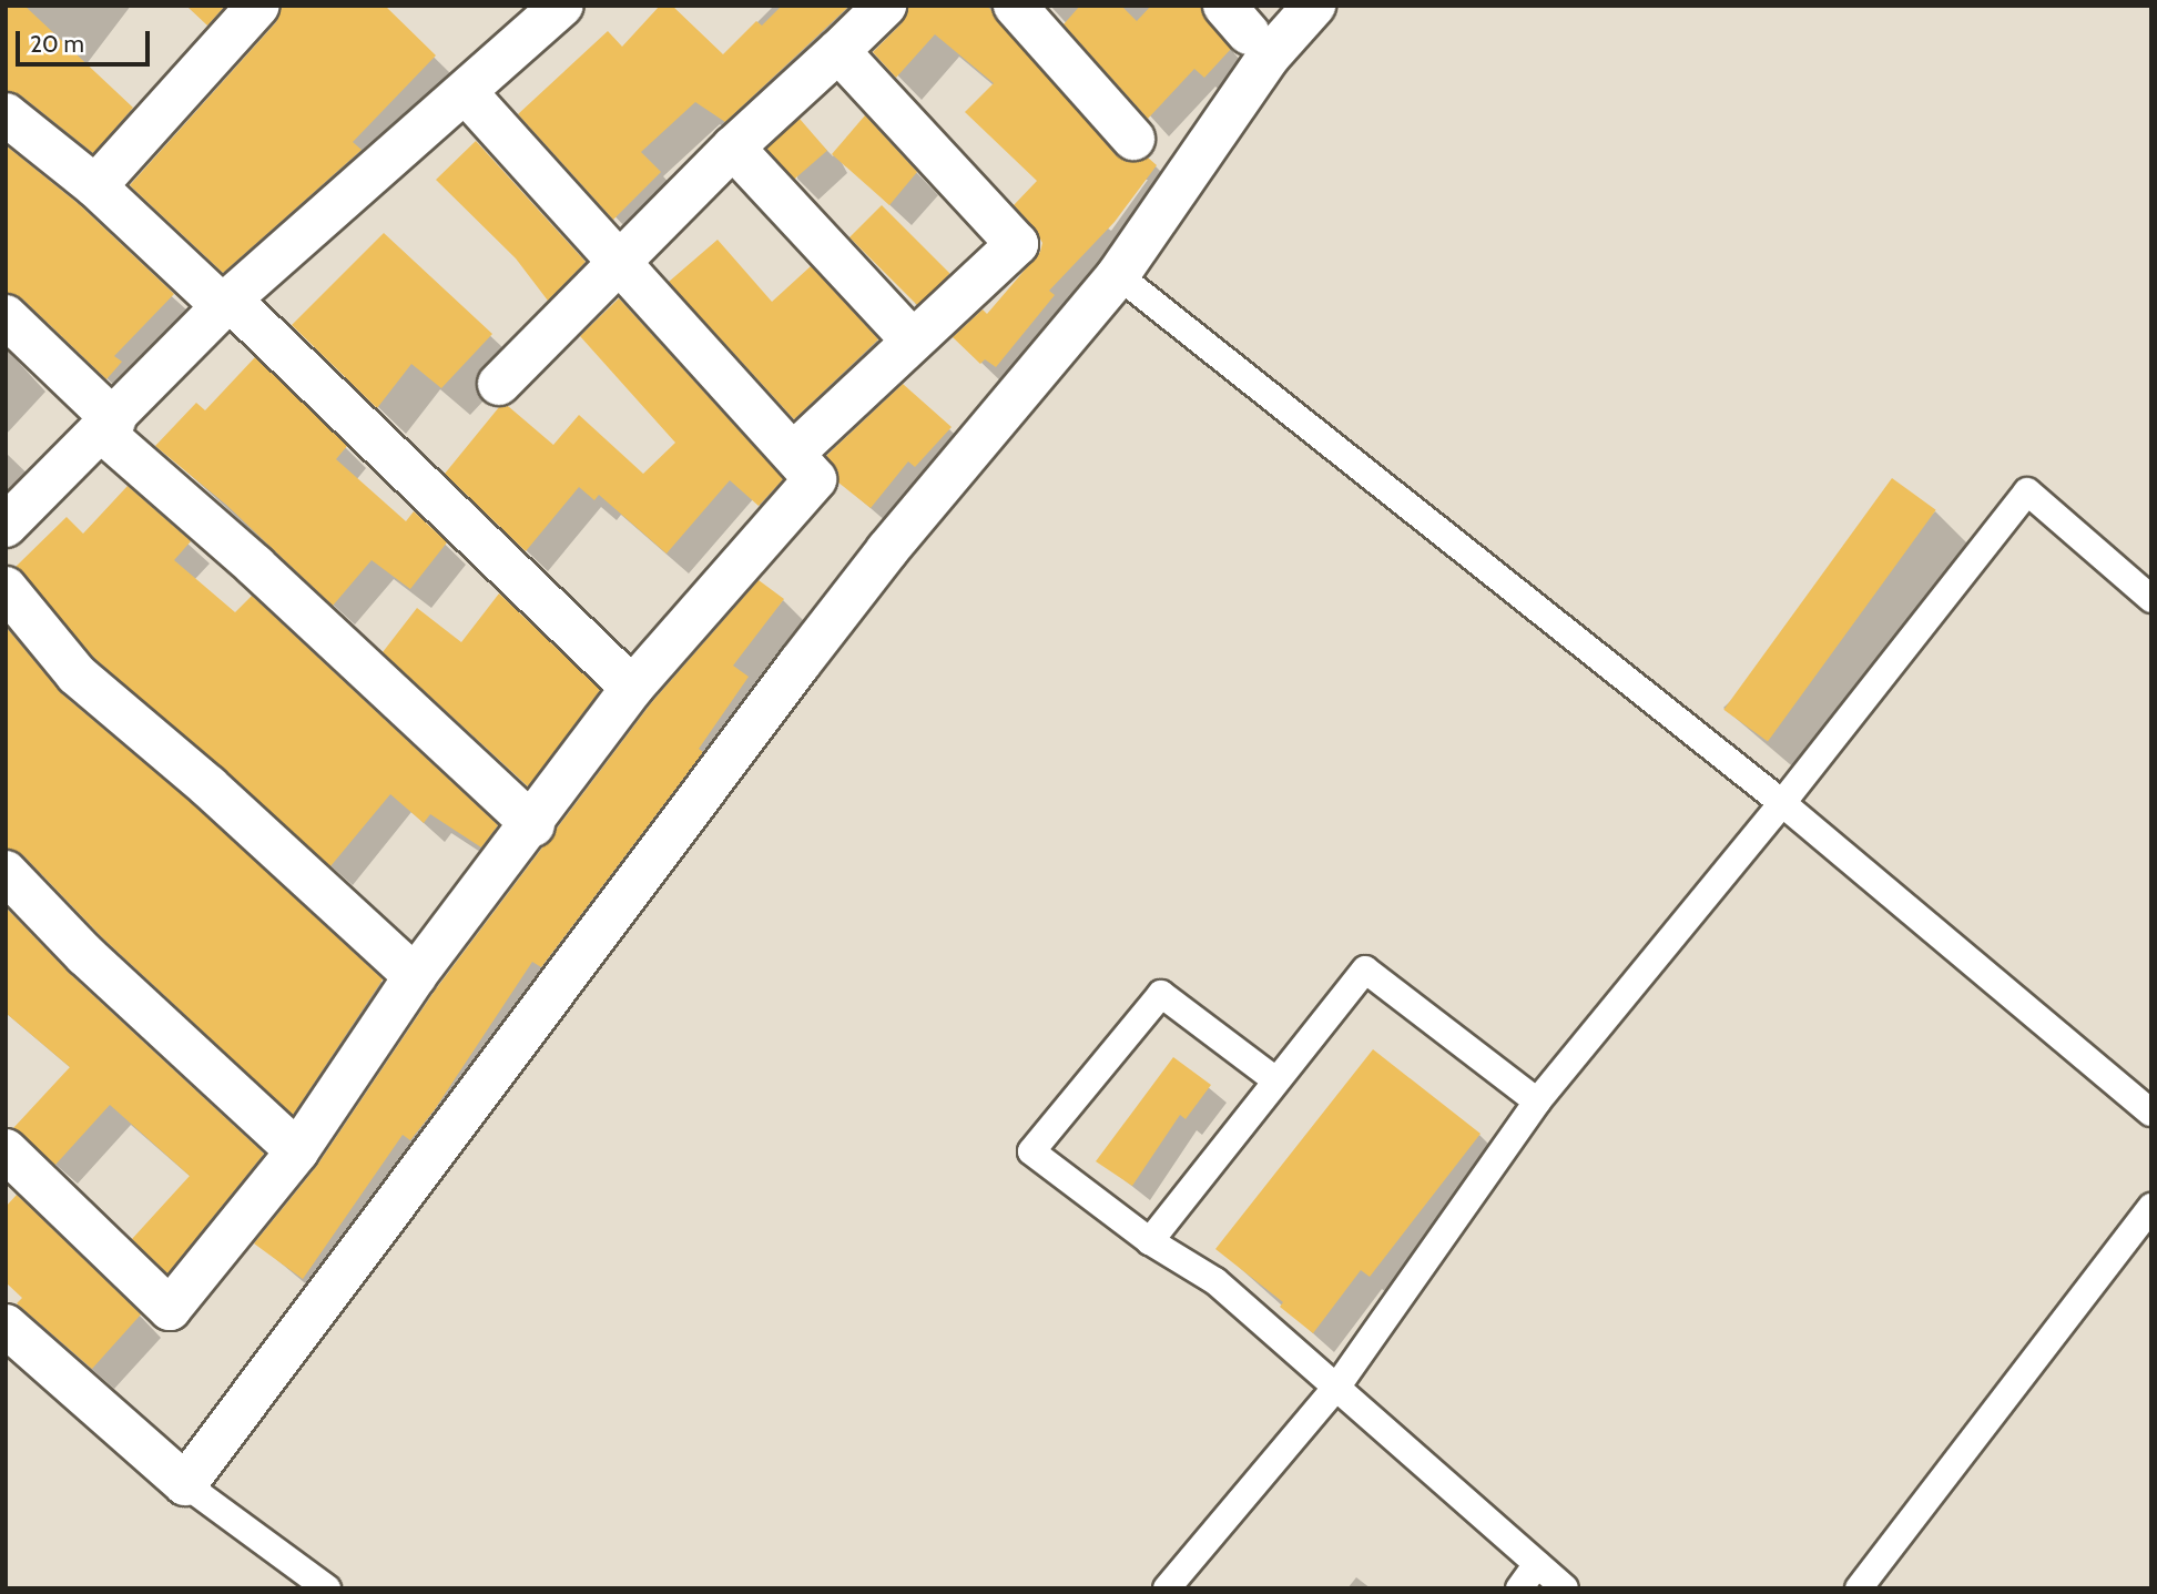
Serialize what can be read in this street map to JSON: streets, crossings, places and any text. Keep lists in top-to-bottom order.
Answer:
{
  "scale_bar": "20 m"
}
